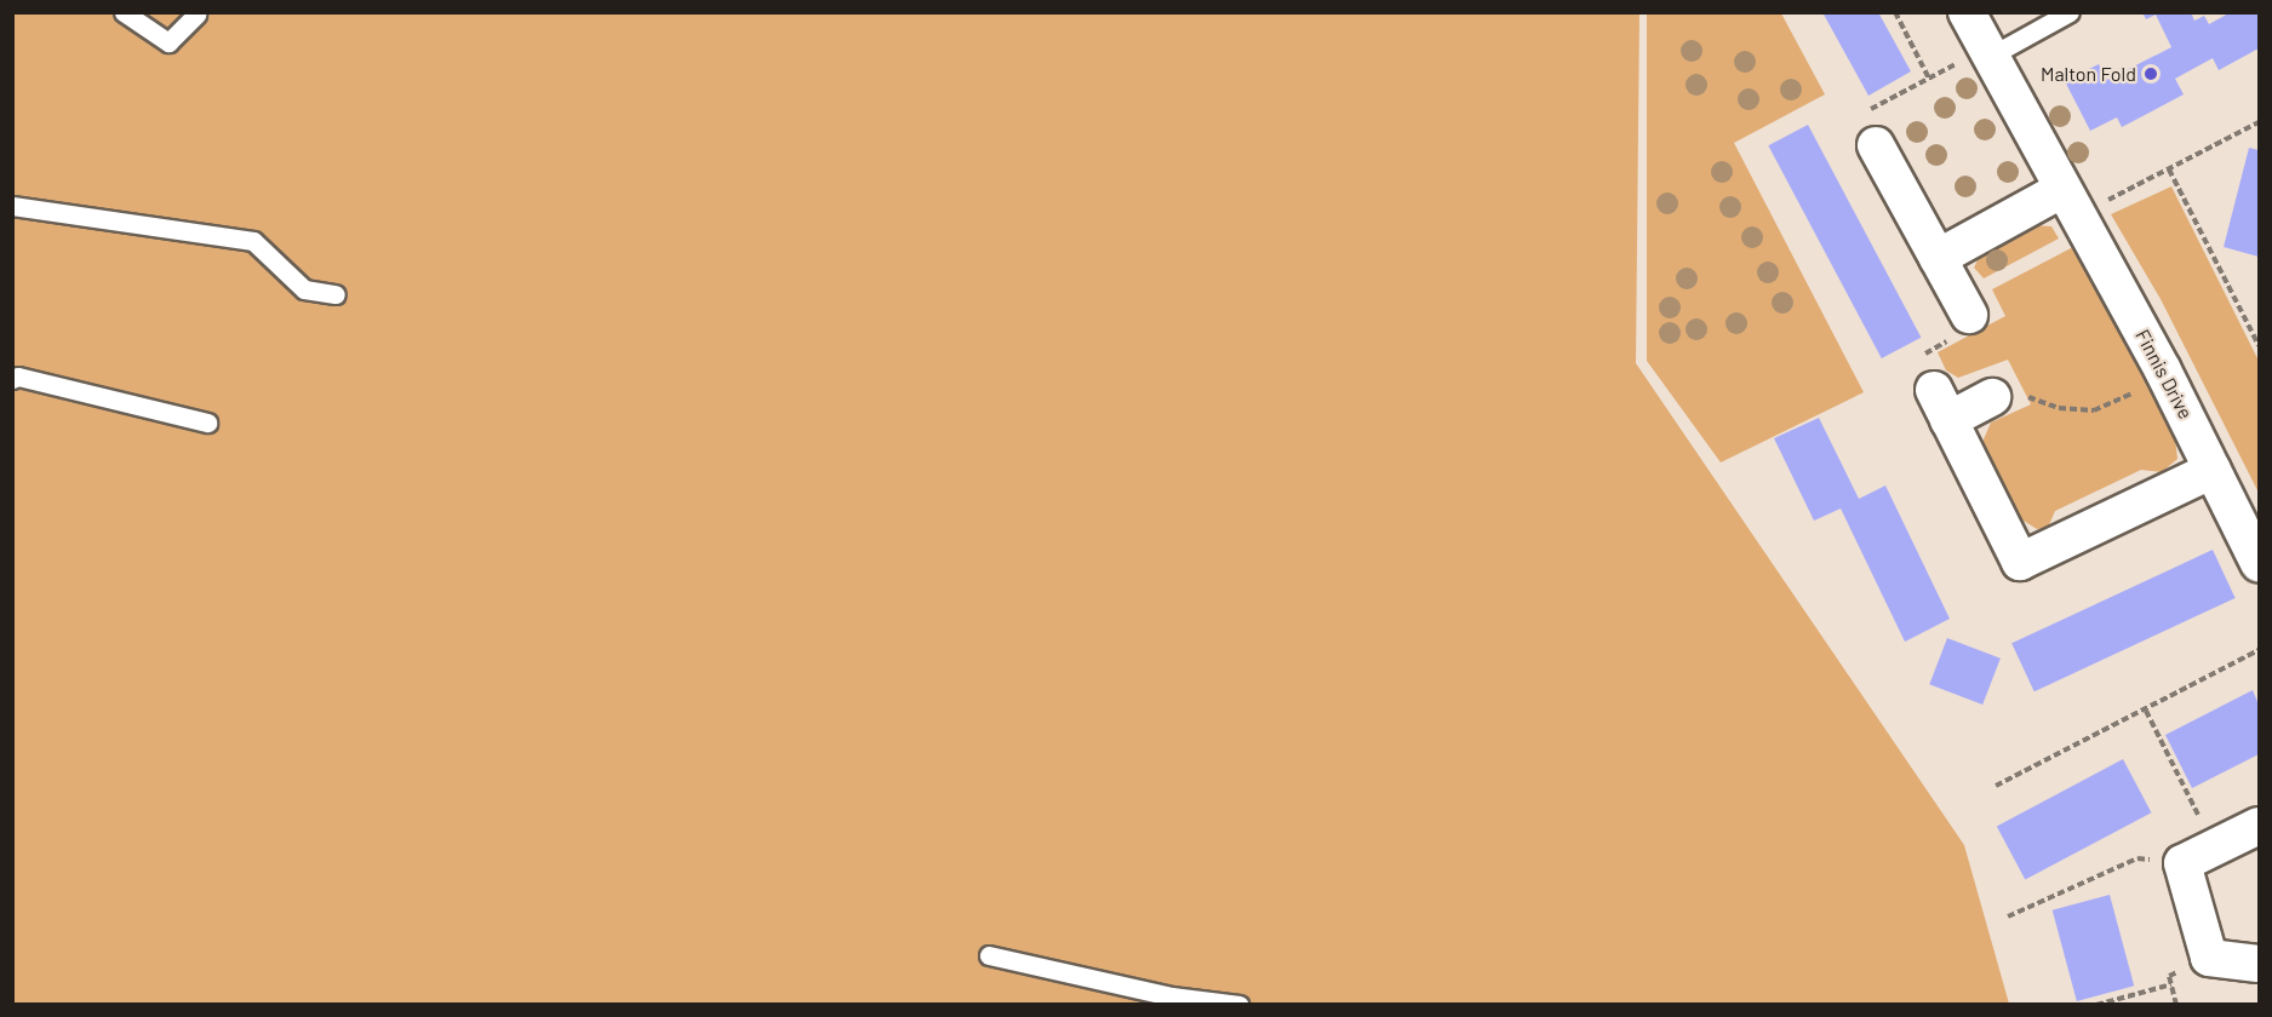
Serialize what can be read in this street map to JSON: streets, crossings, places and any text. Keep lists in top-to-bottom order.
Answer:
{
  "streets": {
    "street": ["Finnis Drive"]
  },
  "places": ["Malton Fold"]
}
